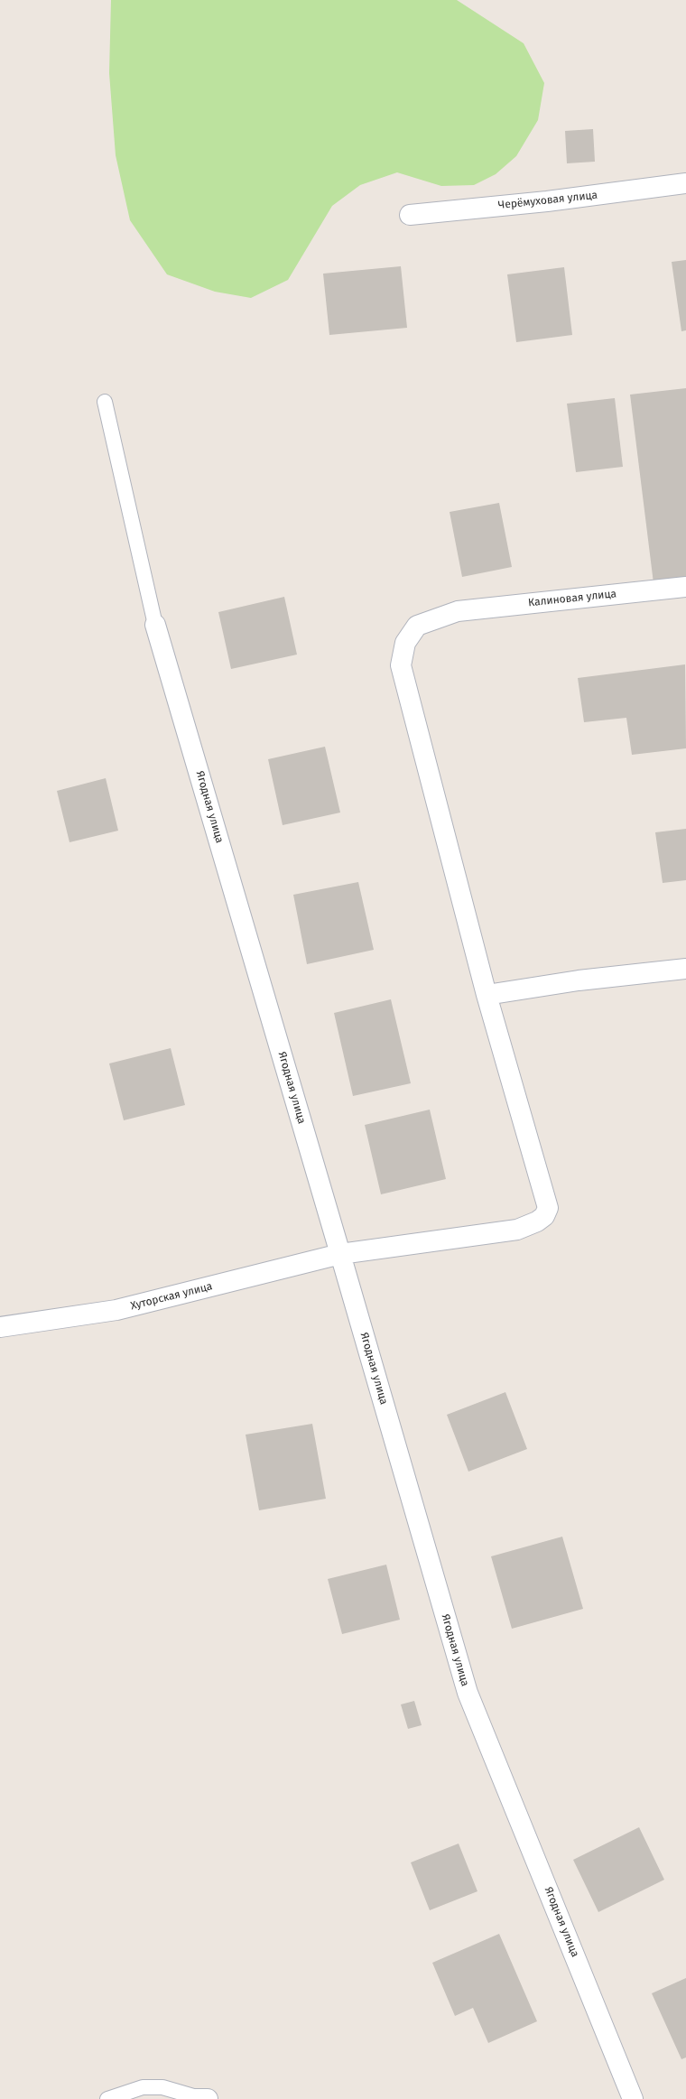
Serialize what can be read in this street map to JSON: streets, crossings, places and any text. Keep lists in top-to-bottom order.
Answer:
{
  "streets": {
    "street": [
      "Черёмуховая улица",
      "Калиновая улица",
      "Ягодная улица",
      "Хуторская улица"
    ]
  },
  "crossings": [
    ["Калиновая улица", "Хуторская улица"],
    ["Ягодная улица", "Хуторская улица"]
  ]
}
